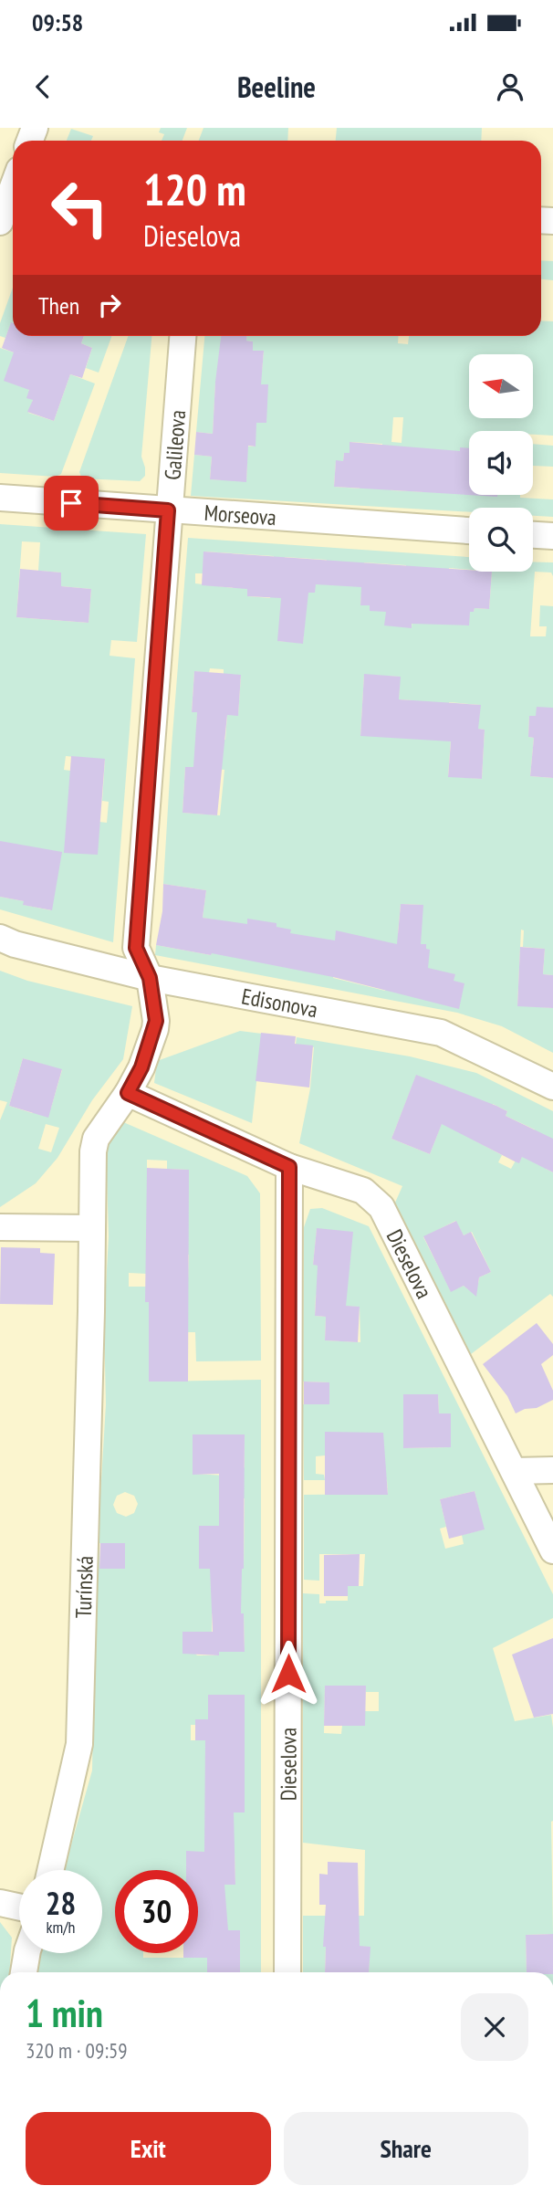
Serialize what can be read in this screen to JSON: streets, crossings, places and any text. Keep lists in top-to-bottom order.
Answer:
{
  "streets": {
    "street": [
      "Galileova",
      "Morseova",
      "Edisonova",
      "Dieselova",
      "Turínská"
    ]
  },
  "crossings": [
    ["Galileova", "Morseova"],
    ["Galileova", "Edisonova"]
  ],
  "north": "left",
  "page": {
    "status": "09:58",
    "header": "Beeline",
    "turn": ["120 m", "Dieselova"],
    "then": "Then",
    "speed": "28 km/h",
    "limit": "30",
    "heading": ["1 min", "320 m · 09:59"],
    "buttons": ["Exit", "Share"]
  }
}
